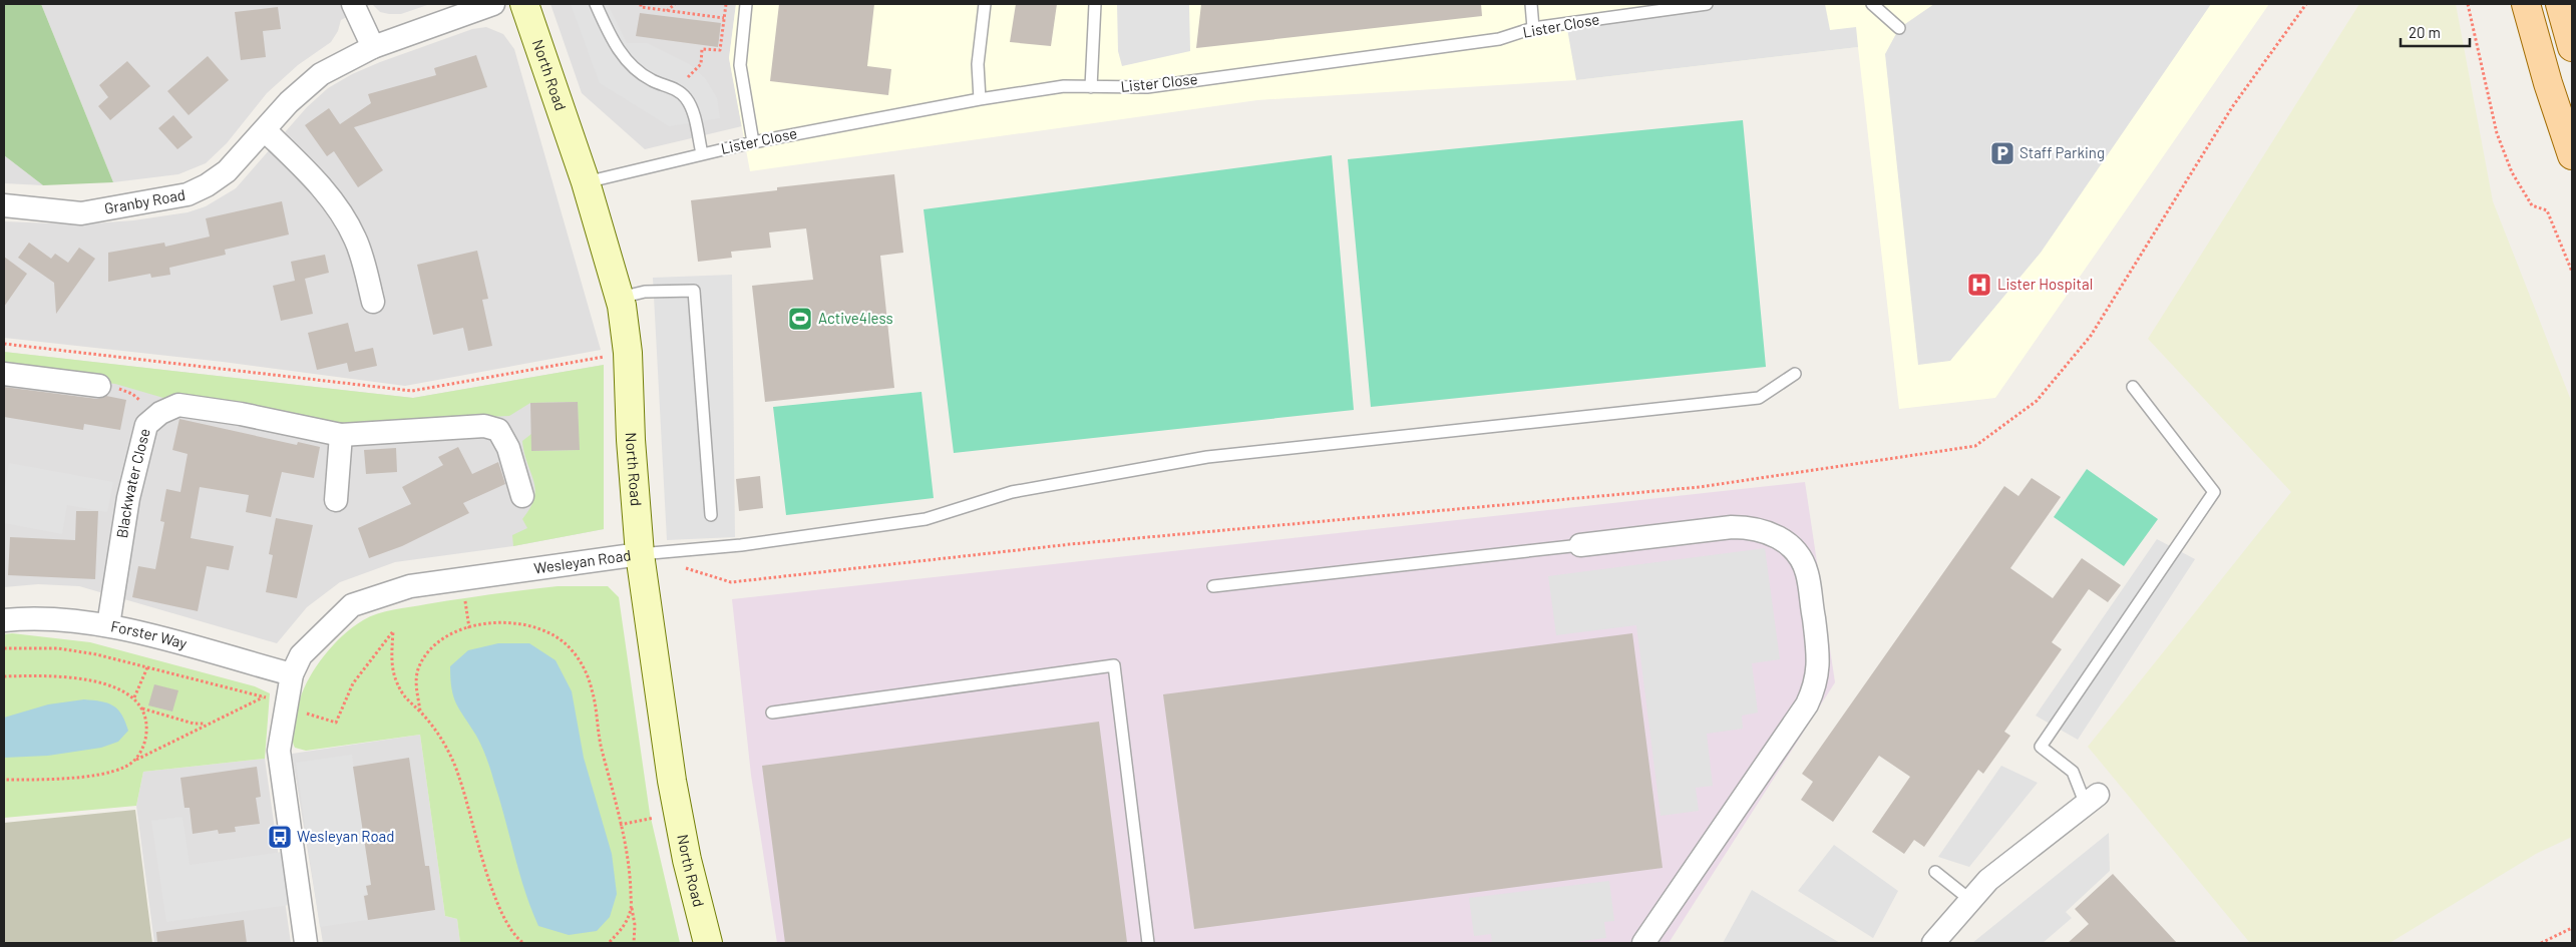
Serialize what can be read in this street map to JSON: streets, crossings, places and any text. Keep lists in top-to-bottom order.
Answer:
{
  "streets": {
    "main road": ["North Road"],
    "street": [
      "Granby Road",
      "Blackwater Close",
      "Wesleyan Road",
      "Forster Way"
    ],
    "lane": ["Lister Close"]
  },
  "crossings": [
    ["Lister Close", "North Road"],
    ["North Road", "Wesleyan Road"],
    ["Blackwater Close", "Forster Way"],
    ["Wesleyan Road", "Forster Way"]
  ],
  "places": {
    "parking": ["Staff Parking"],
    "hospital": ["Lister Hospital"],
    "sports": ["Active4less"],
    "bus stop": ["Wesleyan Road"]
  },
  "scale_bar": "20 m"
}
